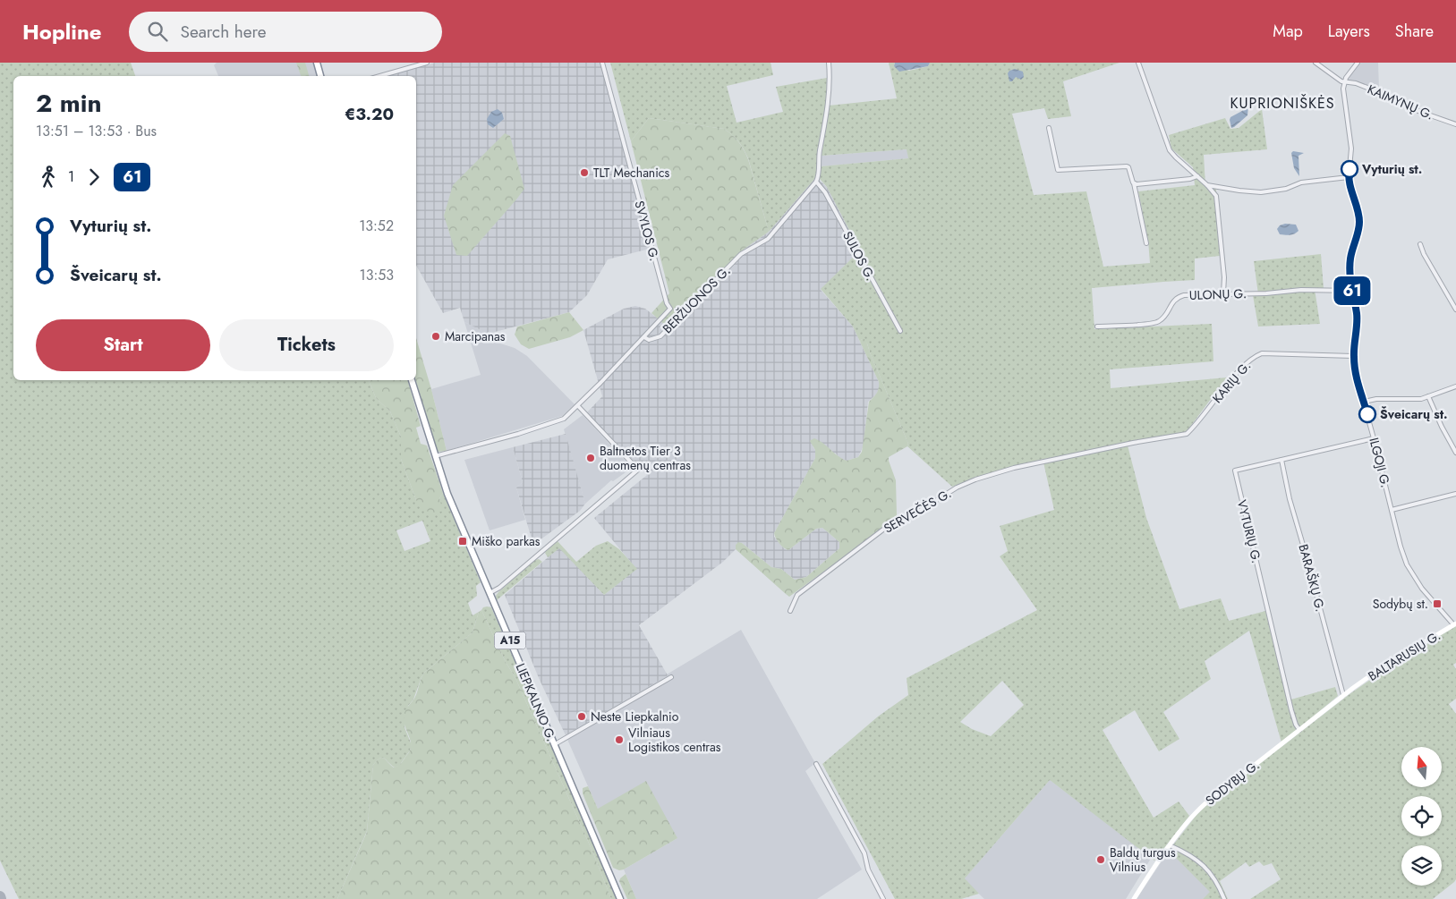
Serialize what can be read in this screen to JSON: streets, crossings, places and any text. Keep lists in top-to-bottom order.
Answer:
{
  "streets": {
    "highway": ["A15", "LIEPKALNIO G."],
    "main road": ["BALTARUSIŲ G.", "SODYBŲ G."],
    "street": [
      "KAIMYNŲ G.",
      "SVYLOS G.",
      "SULOS G.",
      "ULONŲ G.",
      "BERŽUONOS G.",
      "KARIŲ G.",
      "ILGOJI G.",
      "SERVEČĖS G.",
      "VYTURIŲ G.",
      "BARAŠKŲ G."
    ]
  },
  "crossings": [
    ["KAIMYNŲ G.", "ILGOJI G."],
    ["SVYLOS G.", "BERŽUONOS G."],
    ["SULOS G.", "BERŽUONOS G."],
    ["ULONŲ G.", "ILGOJI G."],
    ["KARIŲ G.", "ILGOJI G."],
    ["KARIŲ G.", "SERVEČĖS G."],
    ["ILGOJI G.", "VYTURIŲ G."],
    ["ILGOJI G.", "BALTARUSIŲ G."],
    ["VYTURIŲ G.", "BARAŠKŲ G."],
    ["VYTURIŲ G.", "SODYBŲ G."],
    ["BARAŠKŲ G.", "SODYBŲ G."],
    ["BALTARUSIŲ G.", "SODYBŲ G."]
  ],
  "districts": ["KUPRIONIŠKĖS"],
  "places": {
    "other": [
      "Vyturių st.",
      "TLT Mechanics",
      "Marcipanas",
      "Šveicarų st.",
      "Baltnetos Tier 3 duomenų centras",
      "Neste Liepkalnio",
      "Vilniaus Logistikos centras",
      "Baldų turgus Vilnius"
    ],
    "transit": ["Miško parkas", "Sodybų st."]
  },
  "lines": ["bus line 61"],
  "north": "top",
  "page": {
    "header": "Hopline",
    "search": "Search here",
    "nav": ["Map", "Layers", "Share"],
    "on_map": "61",
    "heading": ["2 min", "13:51 – 13:53 · Bus", "€3.20"],
    "legs": ["1", "61"],
    "list": [
      {
        "name": "Vyturių st.",
        "value": "13:52"
      },
      {
        "name": "Šveicarų st.",
        "value": "13:53"
      }
    ],
    "buttons": ["Start", "Tickets"]
  }
}
